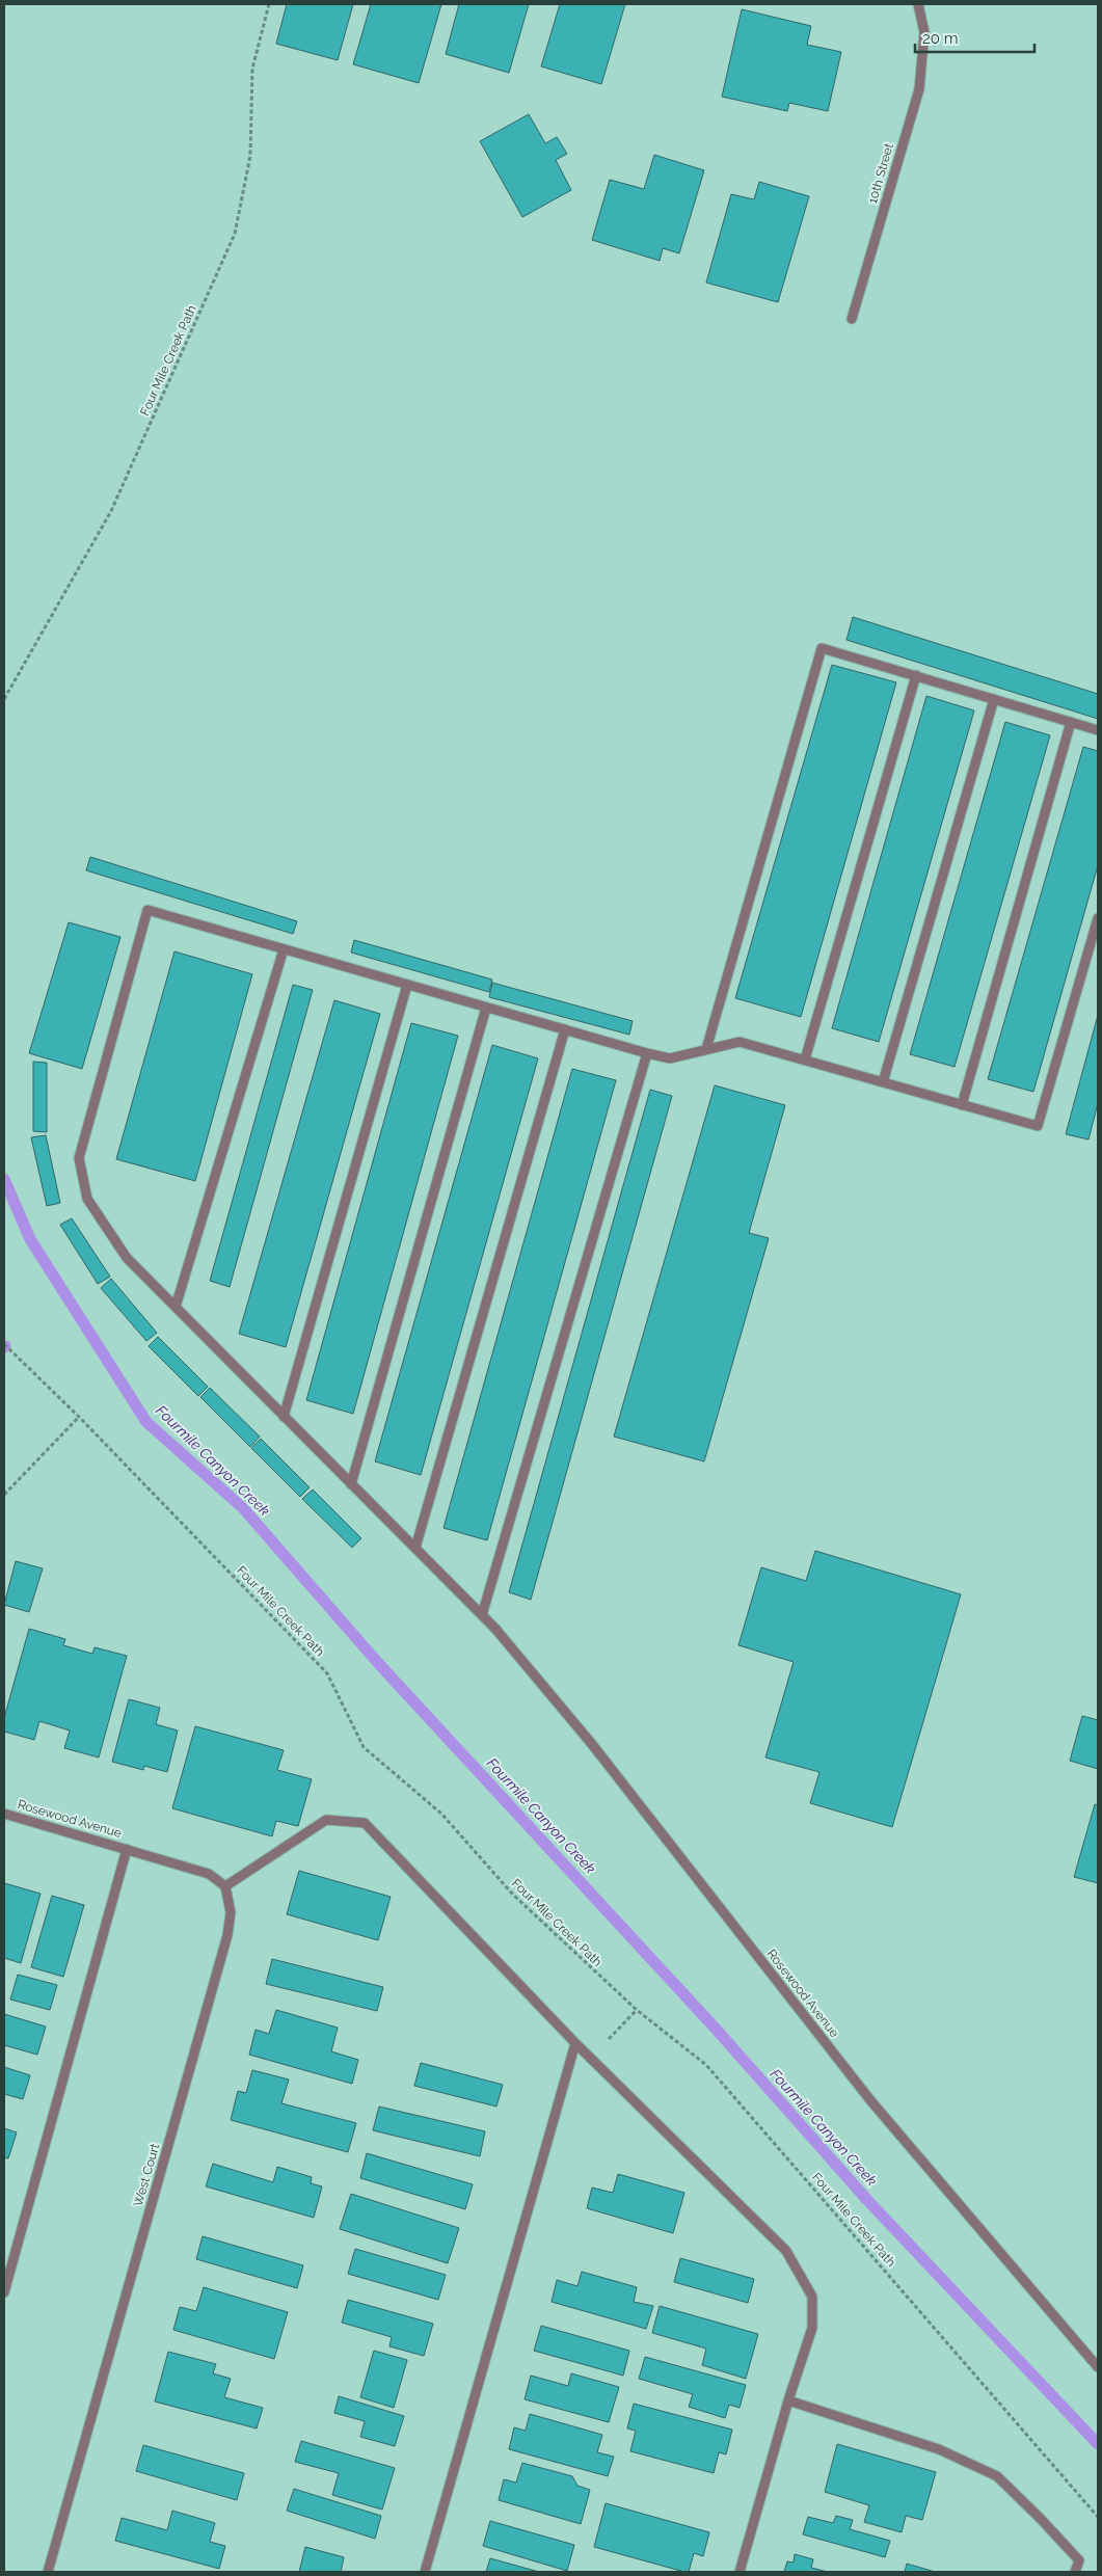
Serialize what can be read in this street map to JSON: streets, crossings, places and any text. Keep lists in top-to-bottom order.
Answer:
{
  "streets": {
    "street": ["10th Street", "Rosewood Avenue", "West Court"],
    "path": ["Four Mile Creek Path"]
  },
  "water": ["Fourmile Canyon Creek"],
  "scale_bar": "20 m"
}
